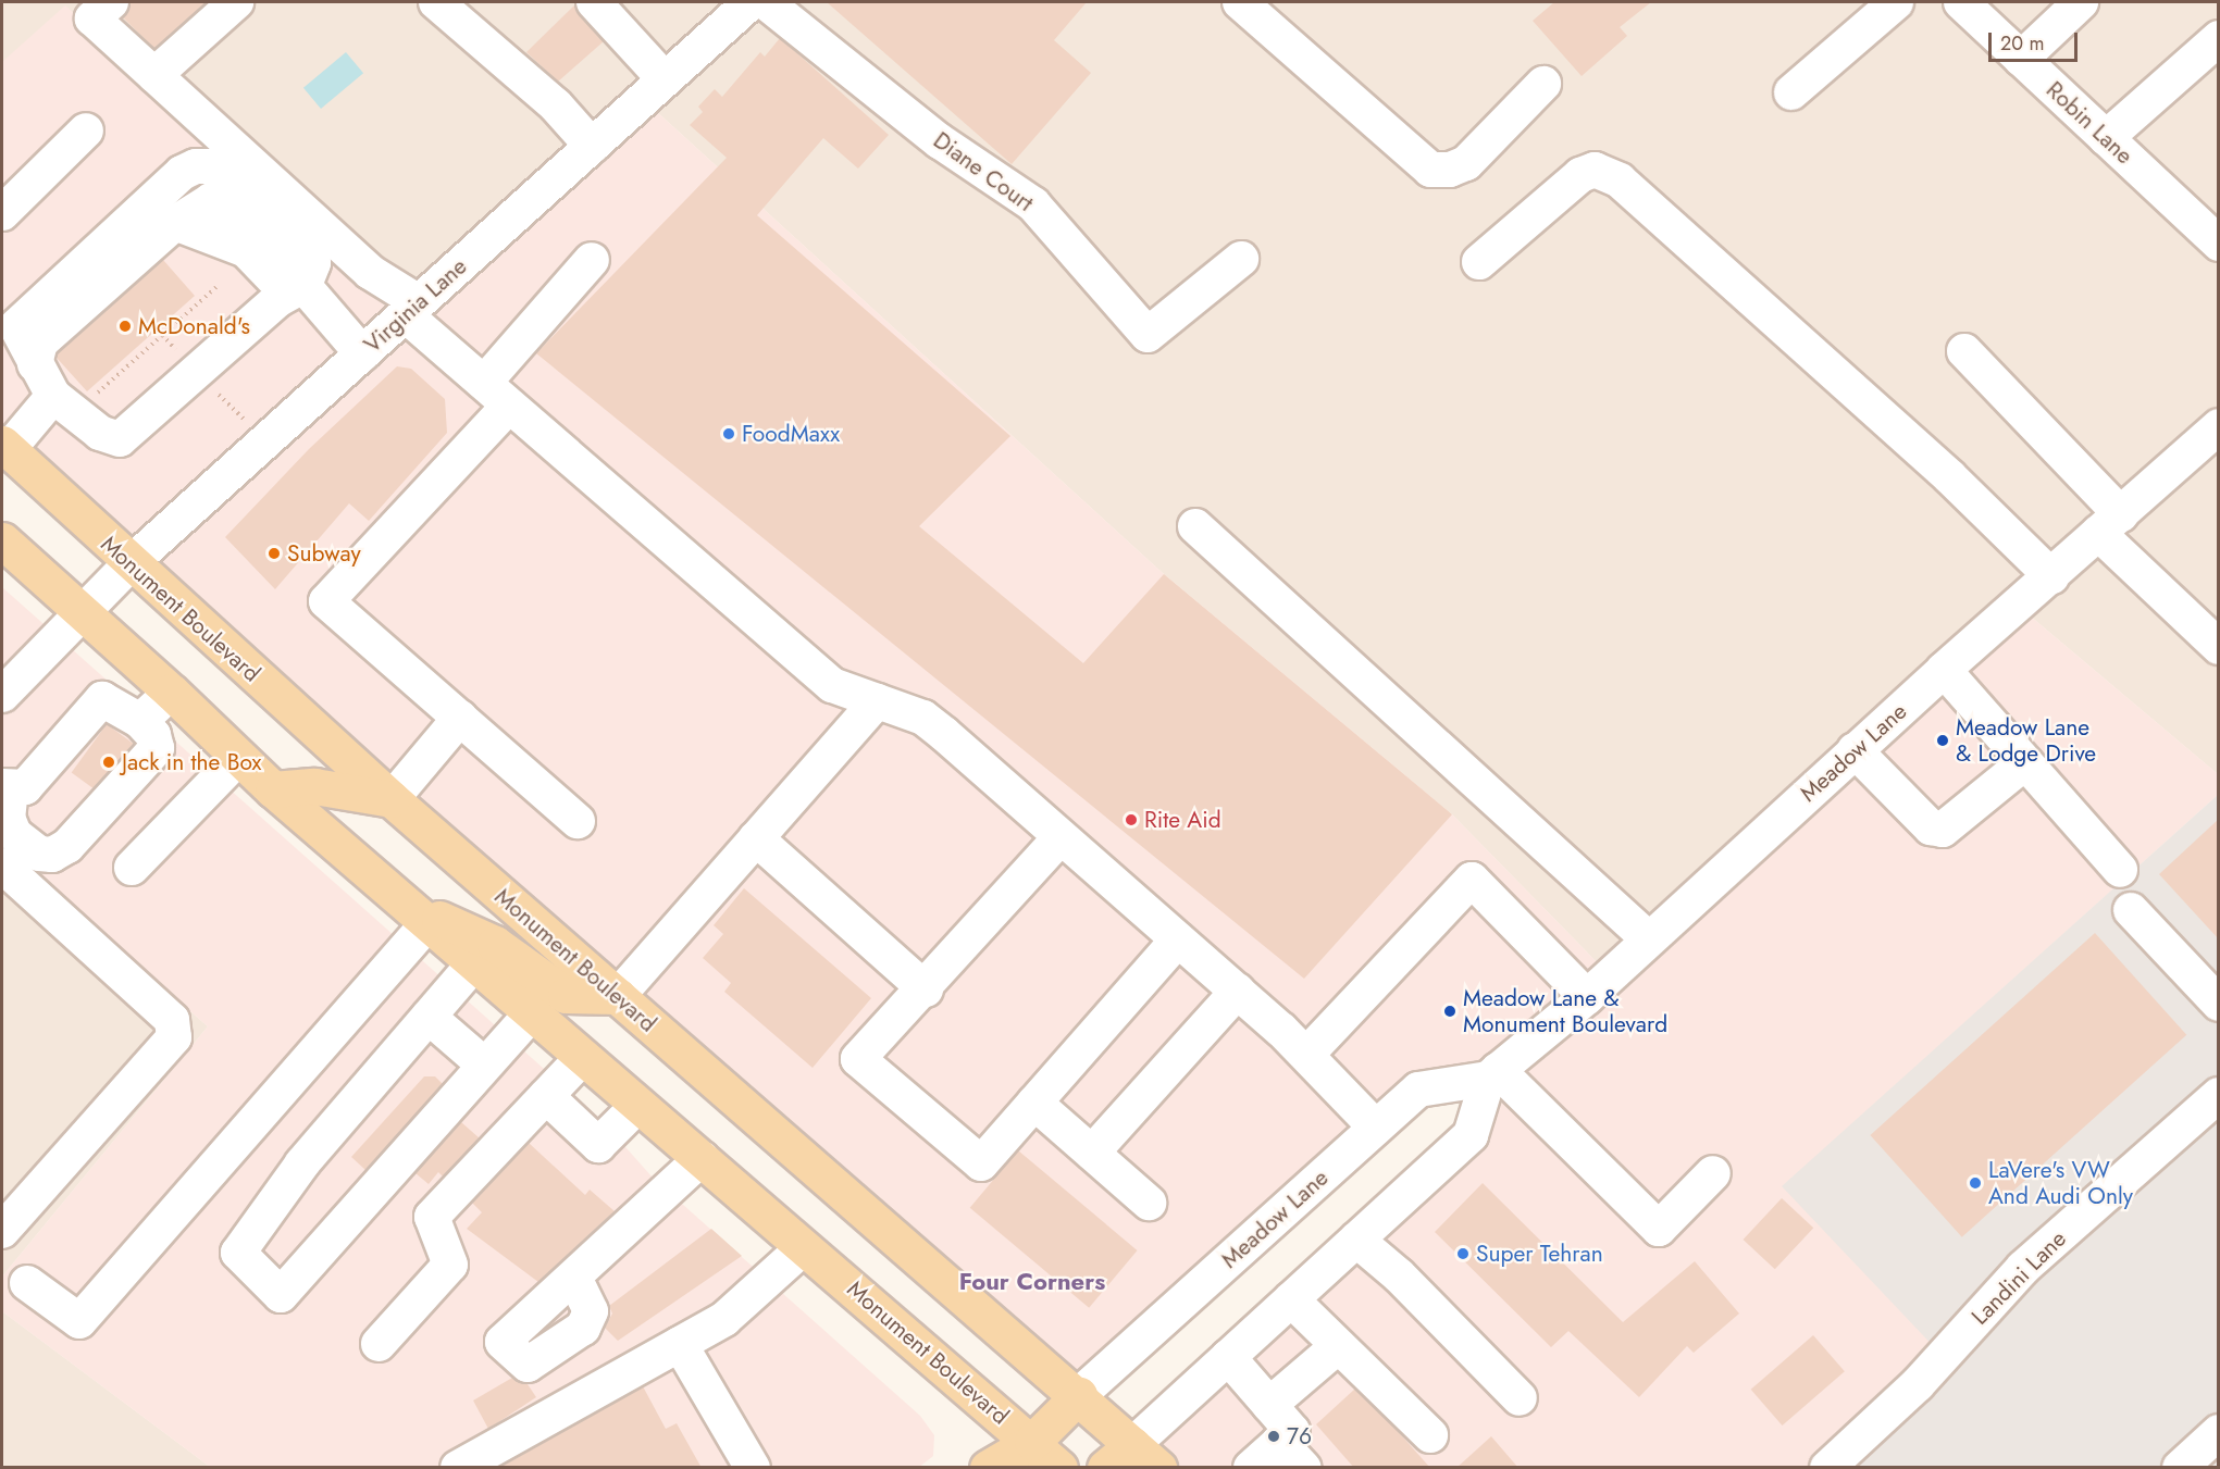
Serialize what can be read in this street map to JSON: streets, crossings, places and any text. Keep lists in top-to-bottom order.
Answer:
{
  "streets": {
    "main road": ["Monument Boulevard"],
    "street": [
      "Robin Lane",
      "Diane Court",
      "Virginia Lane",
      "Meadow Lane",
      "Landini Lane"
    ]
  },
  "crossings": [
    ["Diane Court", "Virginia Lane"],
    ["Virginia Lane", "Monument Boulevard"],
    ["Monument Boulevard", "Meadow Lane"]
  ],
  "districts": ["Four Corners"],
  "places": [
    "McDonald's",
    "FoodMaxx",
    "Subway",
    "Meadow Lane & Lodge Drive",
    "Jack in the Box",
    "Rite Aid",
    "Meadow Lane & Monument Boulevard",
    "LaVere's VW And Audi Only",
    "Super Tehran",
    "76"
  ],
  "scale_bar": "20 m"
}
